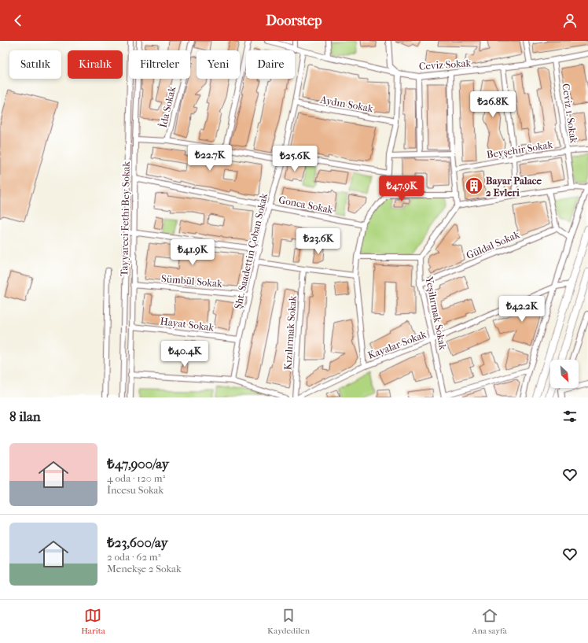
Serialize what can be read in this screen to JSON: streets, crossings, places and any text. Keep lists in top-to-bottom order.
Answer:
{
  "streets": {
    "street": [
      "Ceviz Sokak",
      "Aydın Sokak",
      "İda Sokak",
      "Ceviz 1. Sokak",
      "Beyşehir Sokak",
      "Gonca Sokak",
      "Tayyareci Fethi Bey Sokak",
      "Güldal Sokak",
      "Şht. Saadettin Çoban Sokak",
      "Sümbül Sokak",
      "Yeşilırmak Sokak",
      "Hayat Sokak",
      "Kızılırmak Sokak",
      "Kayalar Sokak"
    ]
  },
  "crossings": [
    ["Ceviz Sokak", "Ceviz 1. Sokak"],
    ["Ceviz Sokak", "Şht. Saadettin Çoban Sokak"],
    ["Aydın Sokak", "Şht. Saadettin Çoban Sokak"],
    ["Ceviz 1. Sokak", "Beyşehir Sokak"],
    ["Gonca Sokak", "Tayyareci Fethi Bey Sokak"],
    ["Gonca Sokak", "Şht. Saadettin Çoban Sokak"],
    ["Tayyareci Fethi Bey Sokak", "Sümbül Sokak"],
    ["Tayyareci Fethi Bey Sokak", "Hayat Sokak"],
    ["Güldal Sokak", "Yeşilırmak Sokak"],
    ["Şht. Saadettin Çoban Sokak", "Sümbül Sokak"],
    ["Şht. Saadettin Çoban Sokak", "Hayat Sokak"],
    ["Yeşilırmak Sokak", "Kayalar Sokak"]
  ],
  "places": {
    "building": ["Bayar Palace 2 Evleri"]
  },
  "north": "bottom right",
  "page": {
    "header": "Doorstep",
    "chip": [
      "Satılık",
      "Kiralık",
      "Filtreler",
      "Yeni",
      "Daire"
    ],
    "price": [
      "₺26.8K",
      "₺22.7K",
      "₺25.6K",
      "₺47.9K",
      "₺23.6K",
      "₺41.9K",
      "₺42.2K",
      "₺40.4K"
    ],
    "heading": "8 ilan",
    "list": [
      {
        "name": "₺47,900/ay",
        "note": "4 oda · 120 m² · İncesu Sokak"
      },
      {
        "name": "₺23,600/ay",
        "note": "2 oda · 62 m² · Menekşe 2 Sokak"
      }
    ],
    "tabs": ["Harita", "Kaydedilen", "Ana sayfa"]
  }
}
